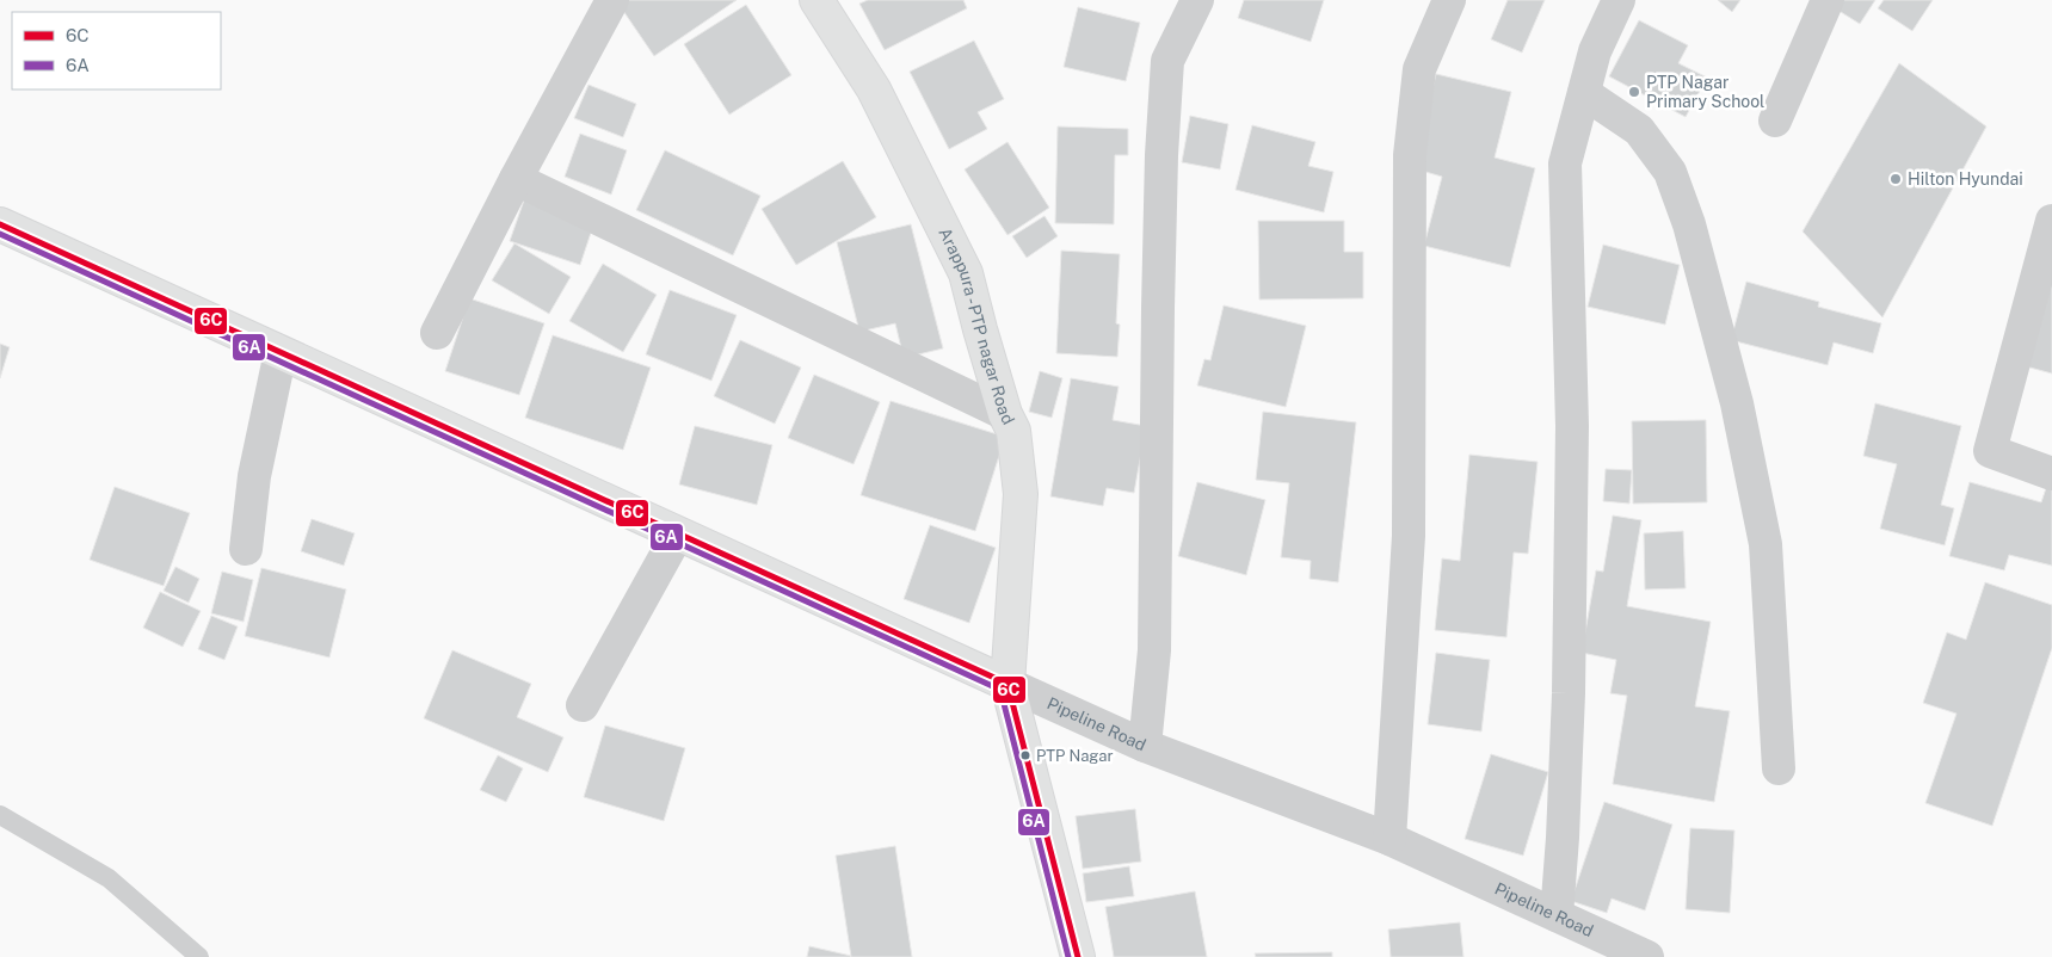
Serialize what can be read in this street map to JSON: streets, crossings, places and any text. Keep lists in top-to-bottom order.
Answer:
{
  "streets": {
    "main road": ["Arappura - PTP nagar Road", "Pipeline Road"]
  },
  "crossings": [
    ["Arappura - PTP nagar Road", "Pipeline Road"]
  ],
  "places": ["PTP Nagar Primary School", "Hilton Hyundai", "PTP Nagar"],
  "lines": ["transit line 6C", "transit line 6A"],
  "legend": ["6C", "6A"]
}
